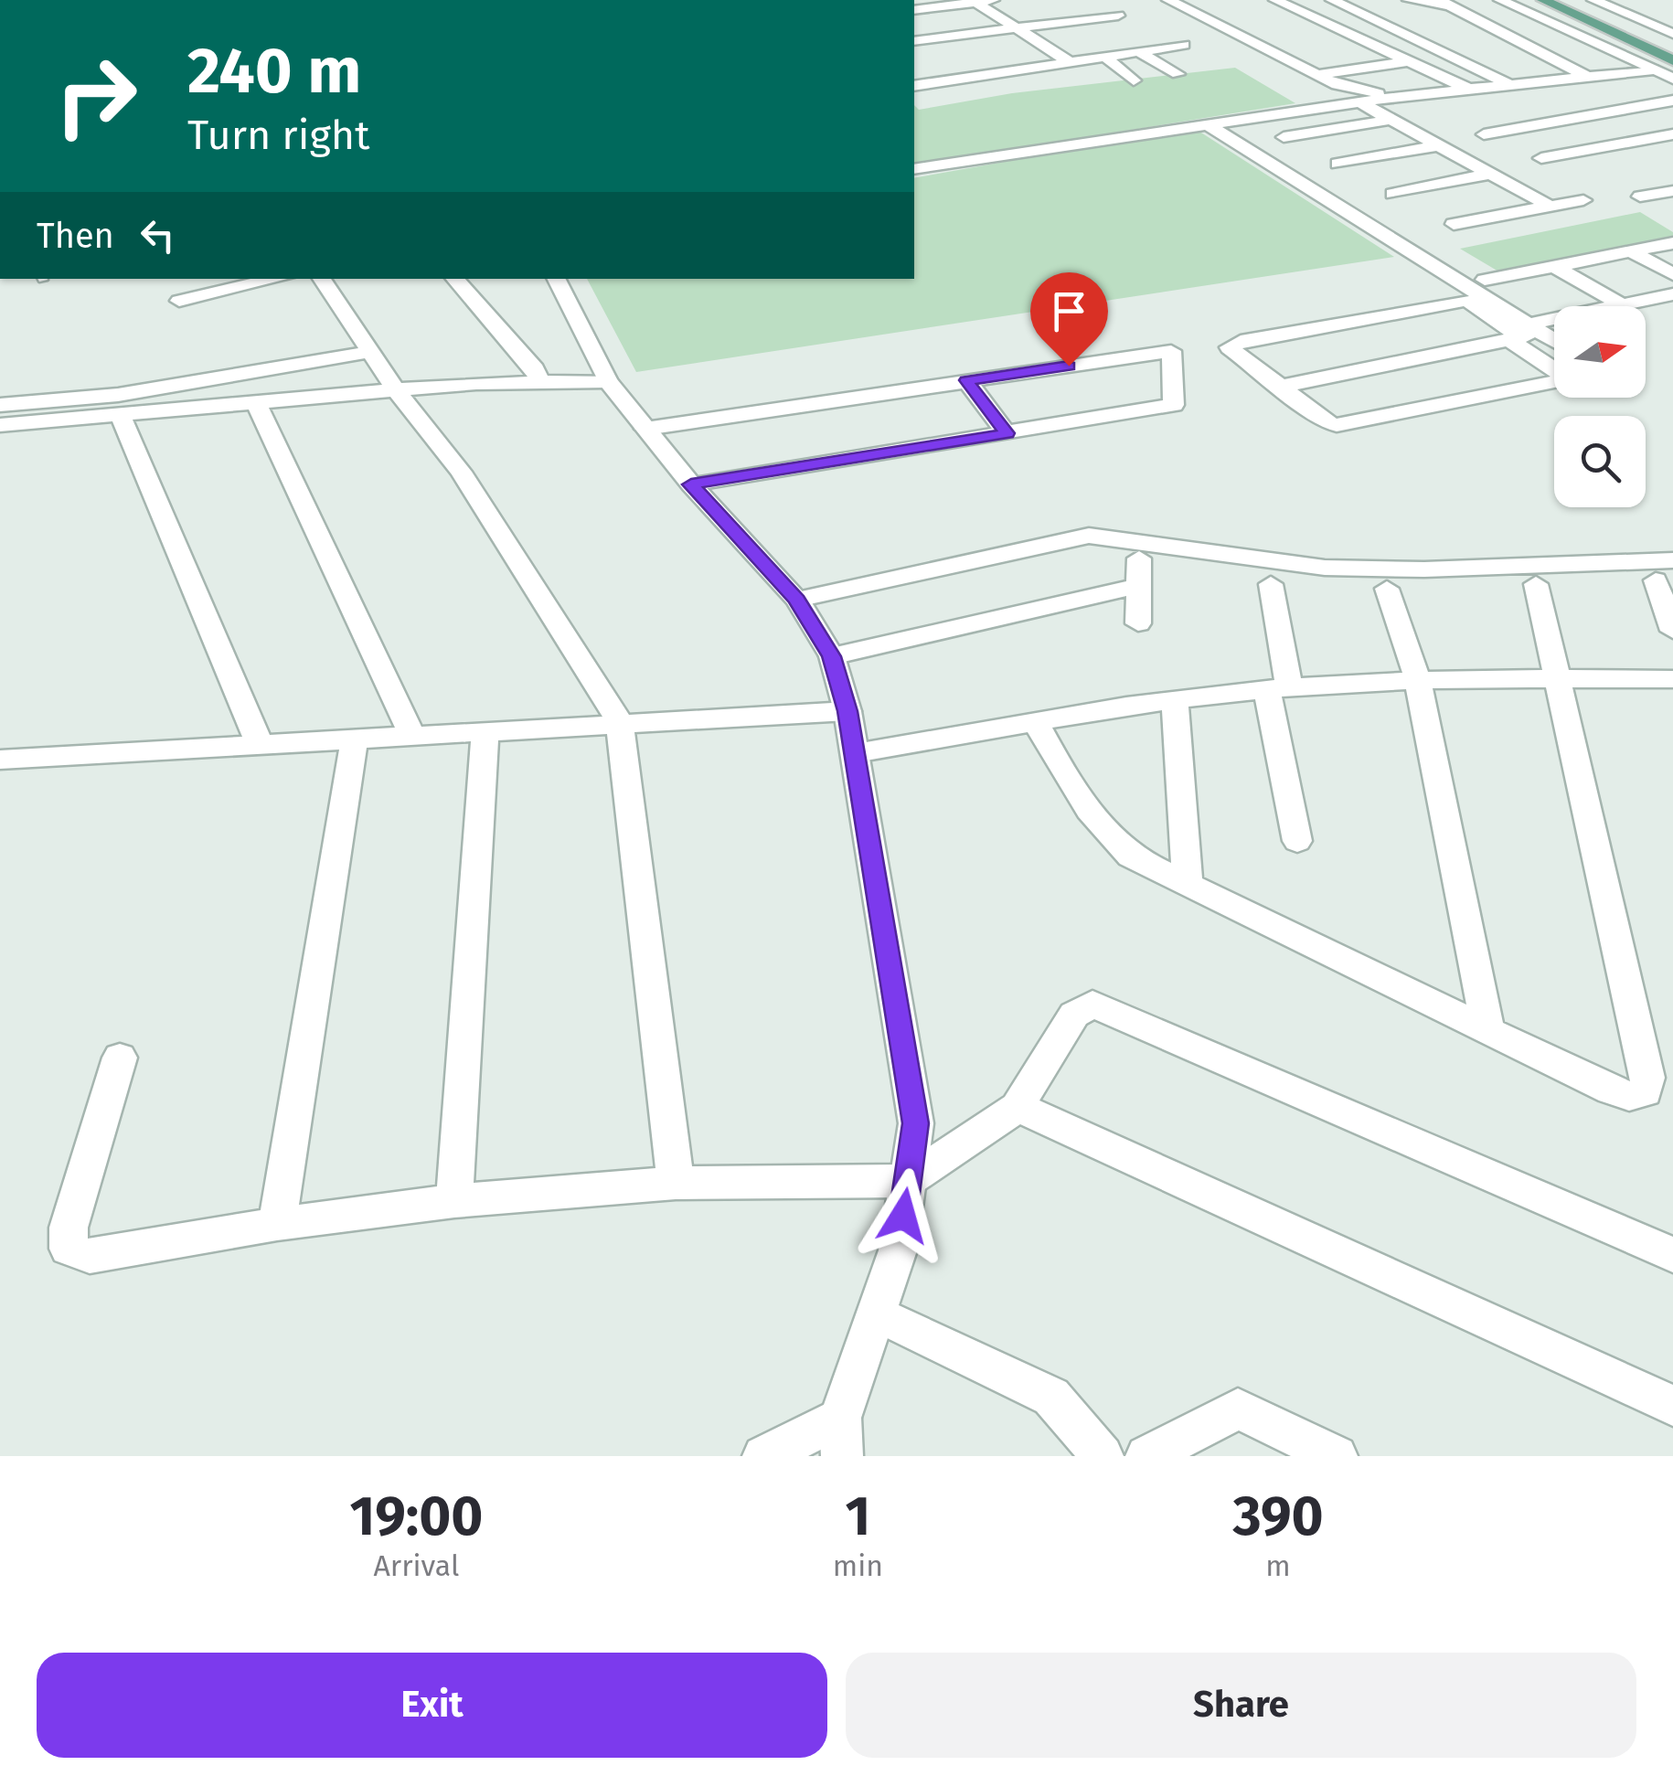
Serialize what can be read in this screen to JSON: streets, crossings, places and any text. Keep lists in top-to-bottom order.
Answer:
{
  "north": "right",
  "page": {
    "turn": ["240 m", "Turn right"],
    "then": "Then",
    "eta": [
      "19:00",
      "Arrival",
      "1",
      "min",
      "390",
      "m"
    ],
    "buttons": ["Exit", "Share"]
  }
}
